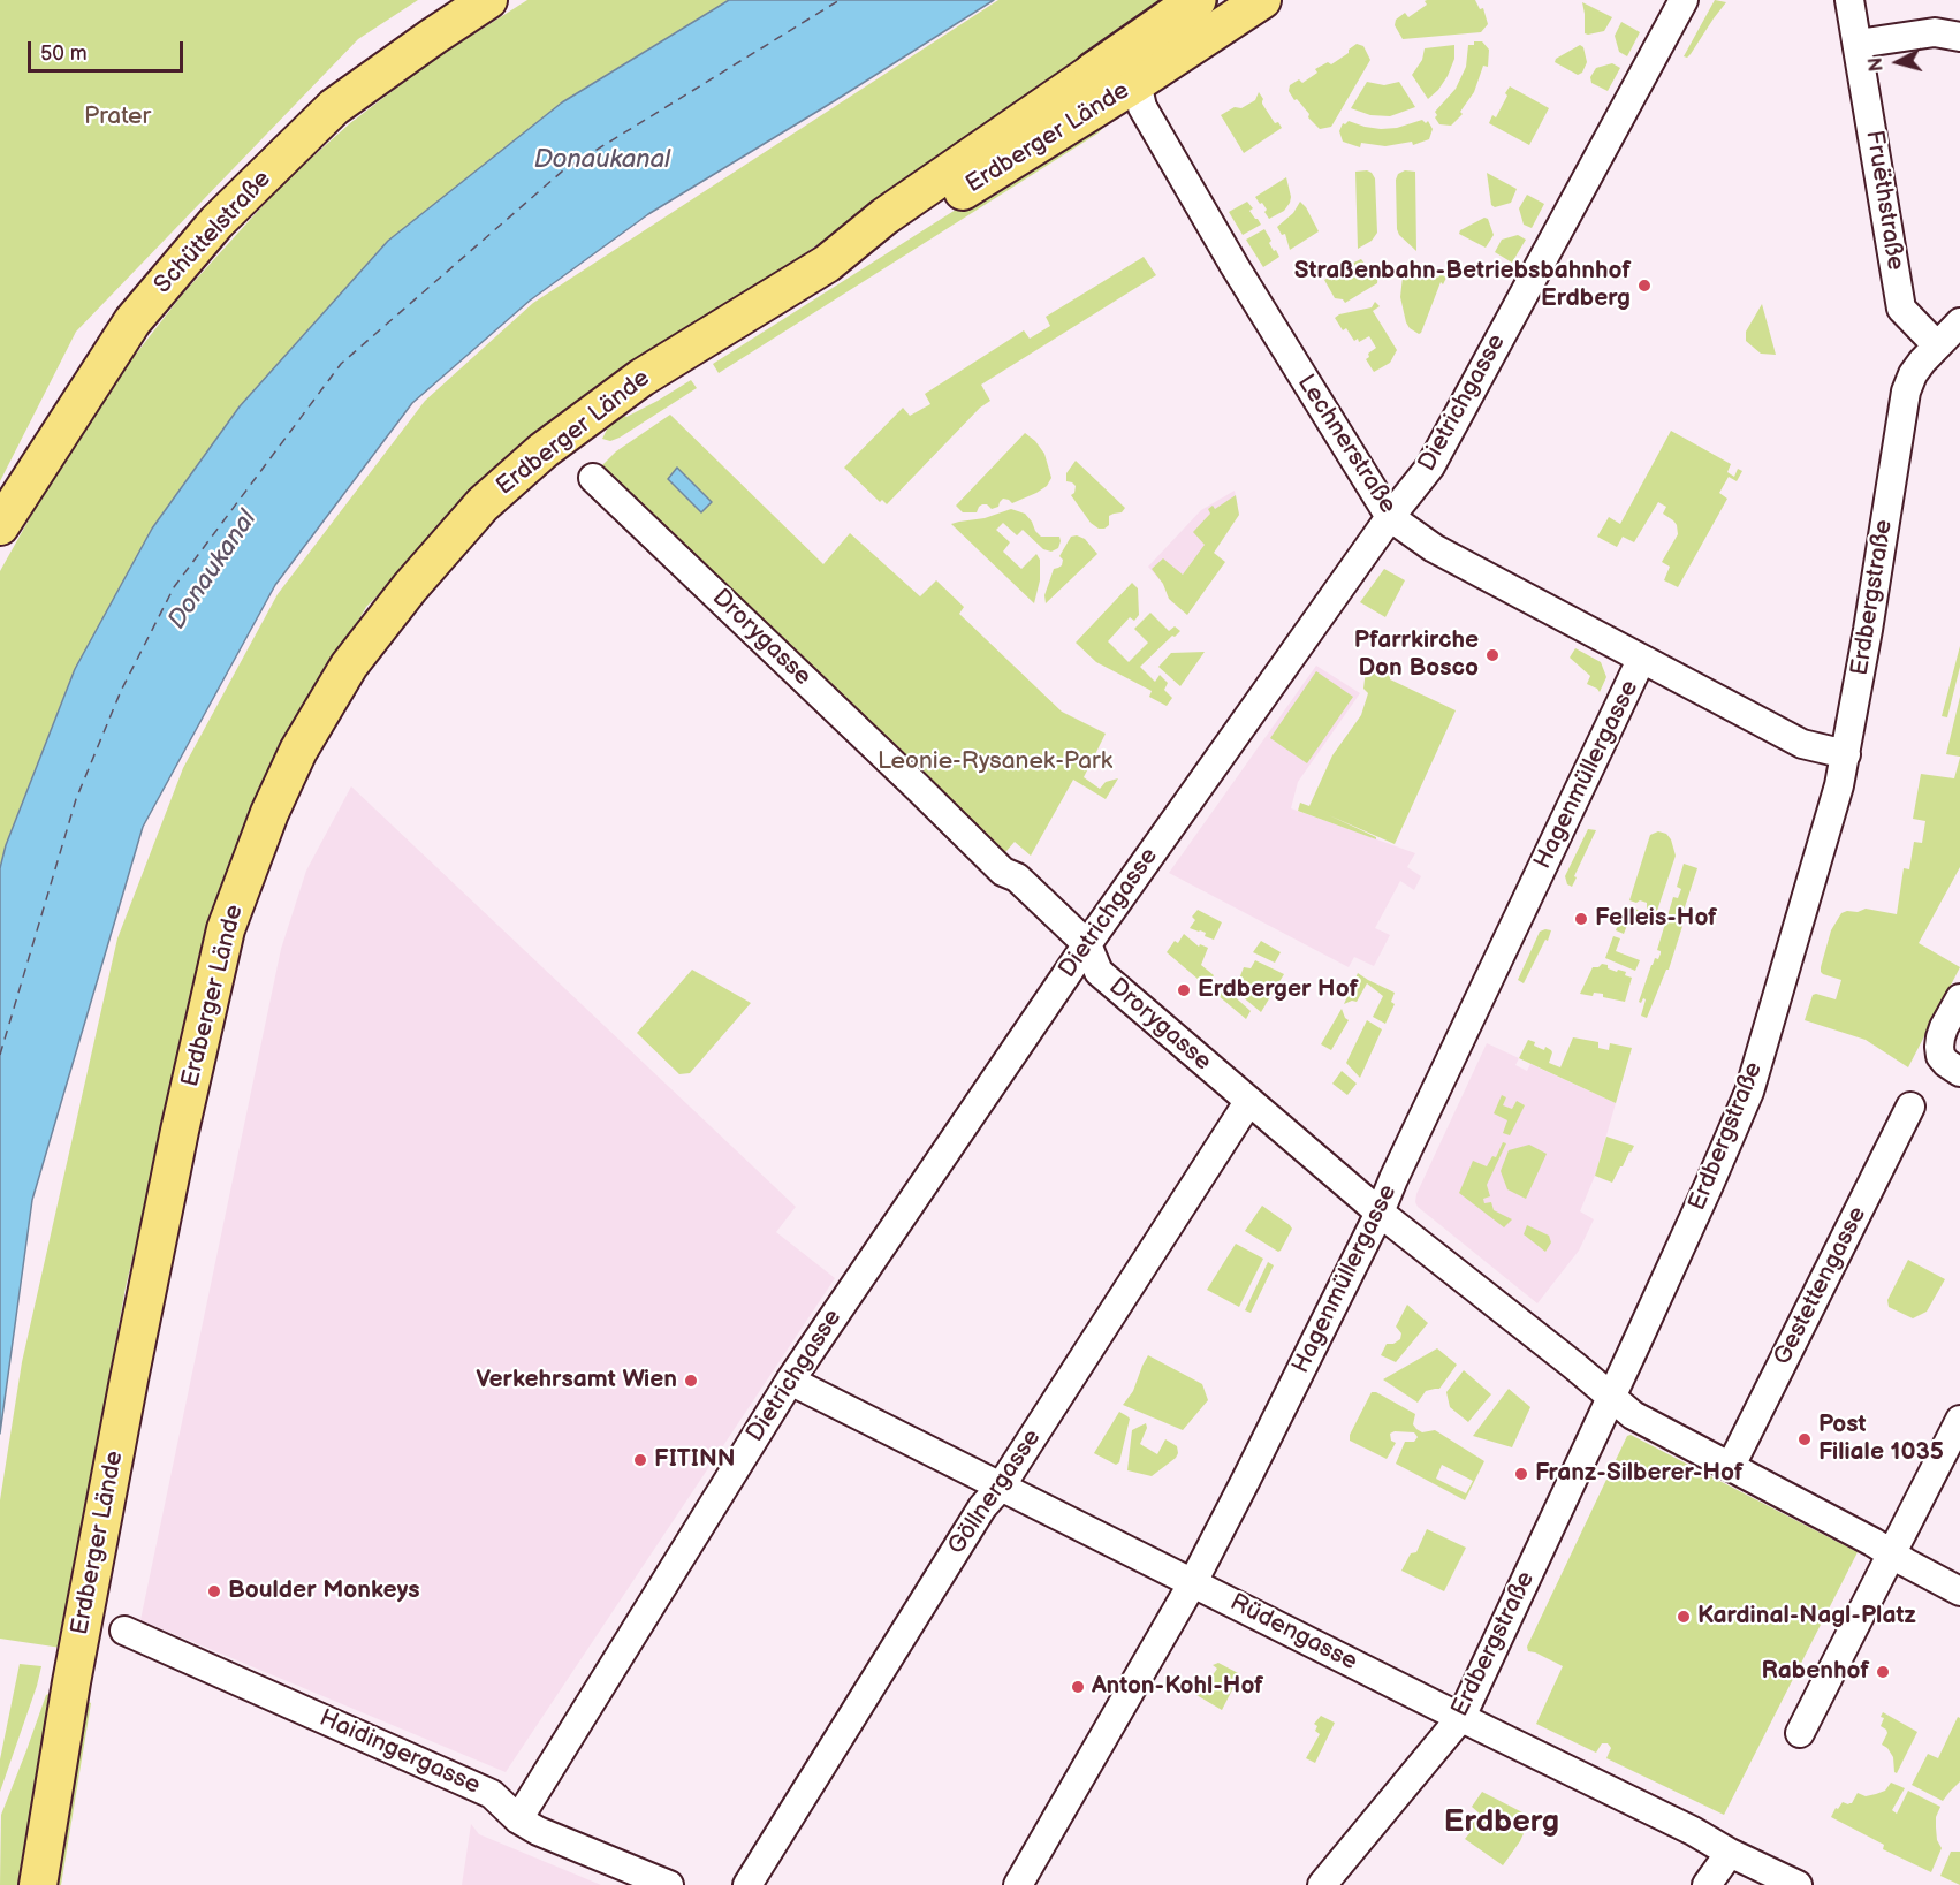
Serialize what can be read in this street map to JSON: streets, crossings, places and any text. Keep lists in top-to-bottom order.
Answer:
{
  "streets": {
    "main road": ["Erdberger Lände", "Schüttelstraße"],
    "street": [
      "Fruëthstraße",
      "Dietrichgasse",
      "Lechnerstraße",
      "Erdbergstraße",
      "Drorygasse",
      "Hagenmüllergasse",
      "Gestettengasse",
      "Göllnergasse",
      "Rüdengasse",
      "Haidingergasse"
    ]
  },
  "crossings": [
    ["Erdberger Lände", "Lechnerstraße"],
    ["Fruëthstraße", "Erdbergstraße"],
    ["Dietrichgasse", "Lechnerstraße"],
    ["Dietrichgasse", "Drorygasse"],
    ["Dietrichgasse", "Rüdengasse"],
    ["Dietrichgasse", "Haidingergasse"],
    ["Lechnerstraße", "Erdbergstraße"],
    ["Lechnerstraße", "Hagenmüllergasse"],
    ["Erdbergstraße", "Drorygasse"],
    ["Erdbergstraße", "Rüdengasse"],
    ["Drorygasse", "Hagenmüllergasse"],
    ["Drorygasse", "Göllnergasse"],
    ["Hagenmüllergasse", "Rüdengasse"],
    ["Göllnergasse", "Rüdengasse"]
  ],
  "districts": ["Erdberg"],
  "water": ["Donaukanal"],
  "parks": ["Prater", "Leonie-Rysanek-Park"],
  "places": [
    "Straßenbahn-Betriebsbahnhof Erdberg",
    "Pfarrkirche Don Bosco",
    "Felleis-Hof",
    "Erdberger Hof",
    "Verkehrsamt Wien",
    "Post Filiale 1035",
    "FITINN",
    "Franz-Silberer-Hof",
    "Boulder Monkeys",
    "Kardinal-Nagl-Platz",
    "Rabenhof",
    "Anton-Kohl-Hof"
  ],
  "scale_bar": "50 m",
  "north": "left"
}
